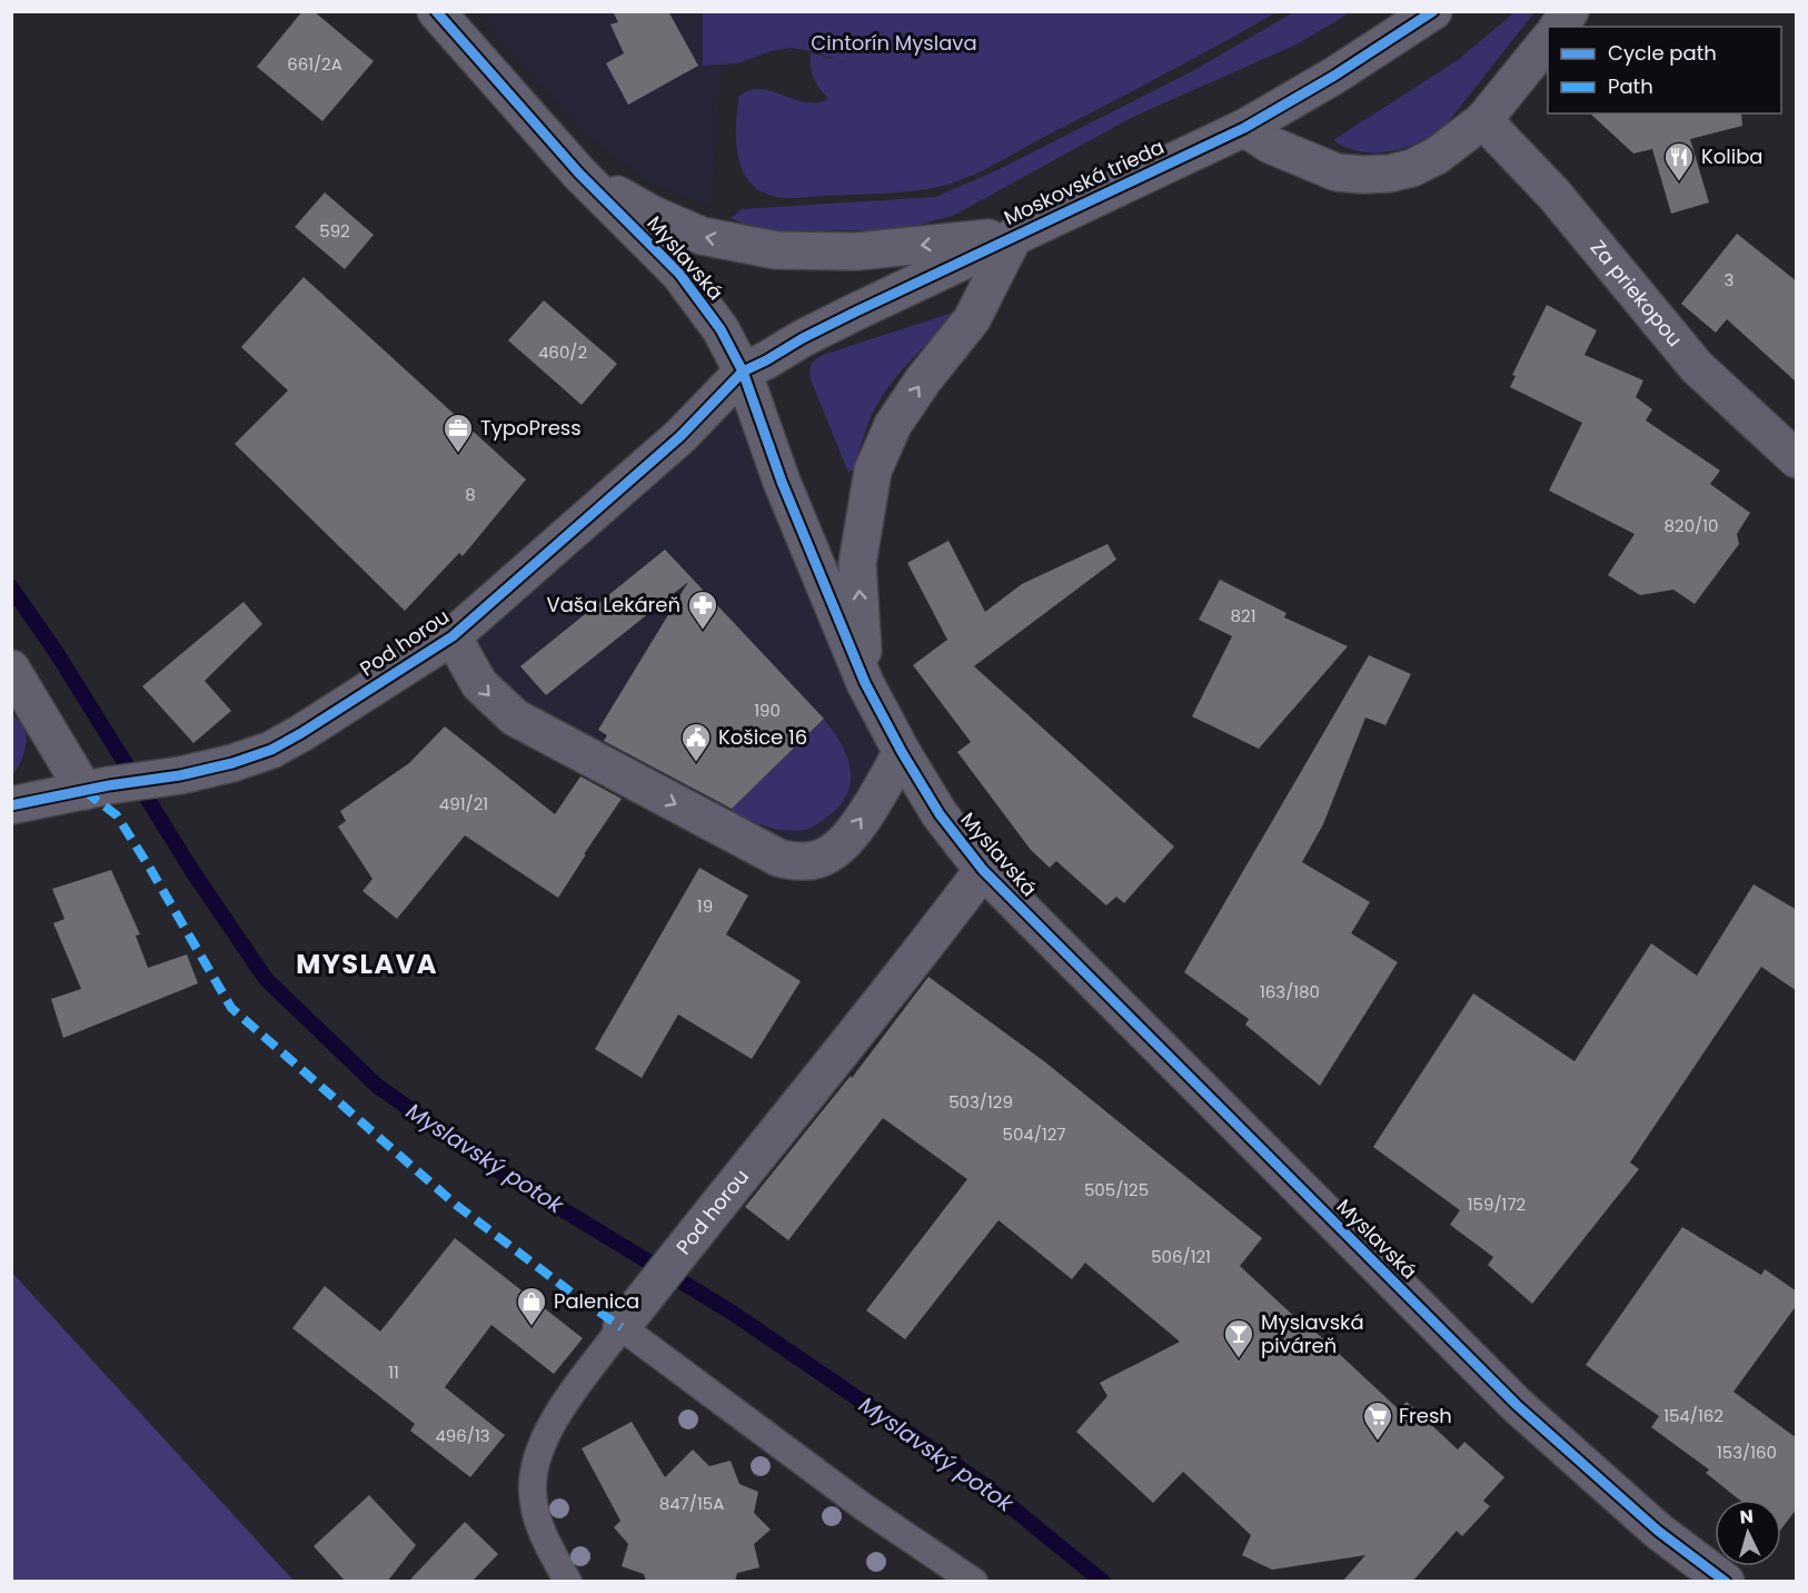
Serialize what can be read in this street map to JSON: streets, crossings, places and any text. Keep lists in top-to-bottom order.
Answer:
{
  "streets": {
    "street": [
      "Moskovská trieda",
      "Myslavská",
      "Za priekopou",
      "Pod horou"
    ]
  },
  "crossings": [
    ["Moskovská trieda", "Myslavská"],
    ["Moskovská trieda", "Pod horou"],
    ["Myslavská", "Pod horou"]
  ],
  "one_way": ["Moskovská trieda"],
  "districts": ["MYSLAVA"],
  "water": ["Myslavský potok"],
  "parks": ["Cintorín Myslava"],
  "places": {
    "restaurant": ["Koliba"],
    "office": ["TypoPress"],
    "pharmacy": ["Vaša Lekáreň"],
    "public building": ["Košice 16"],
    "shop": ["Palenica"],
    "bar": ["Myslavská piváreň"],
    "supermarket": ["Fresh"]
  },
  "house_numbers": [
    "661/2A",
    "592",
    "3",
    "460/2",
    "8",
    "820/10",
    "821",
    "190",
    "491/21",
    "19",
    "163/180",
    "503/129",
    "504/127",
    "505/125",
    "159/172",
    "506/121",
    "11",
    "154/162",
    "496/13",
    "153/160",
    "847/15A"
  ],
  "legend": ["Cycle path", "Path"],
  "north": "top"
}
